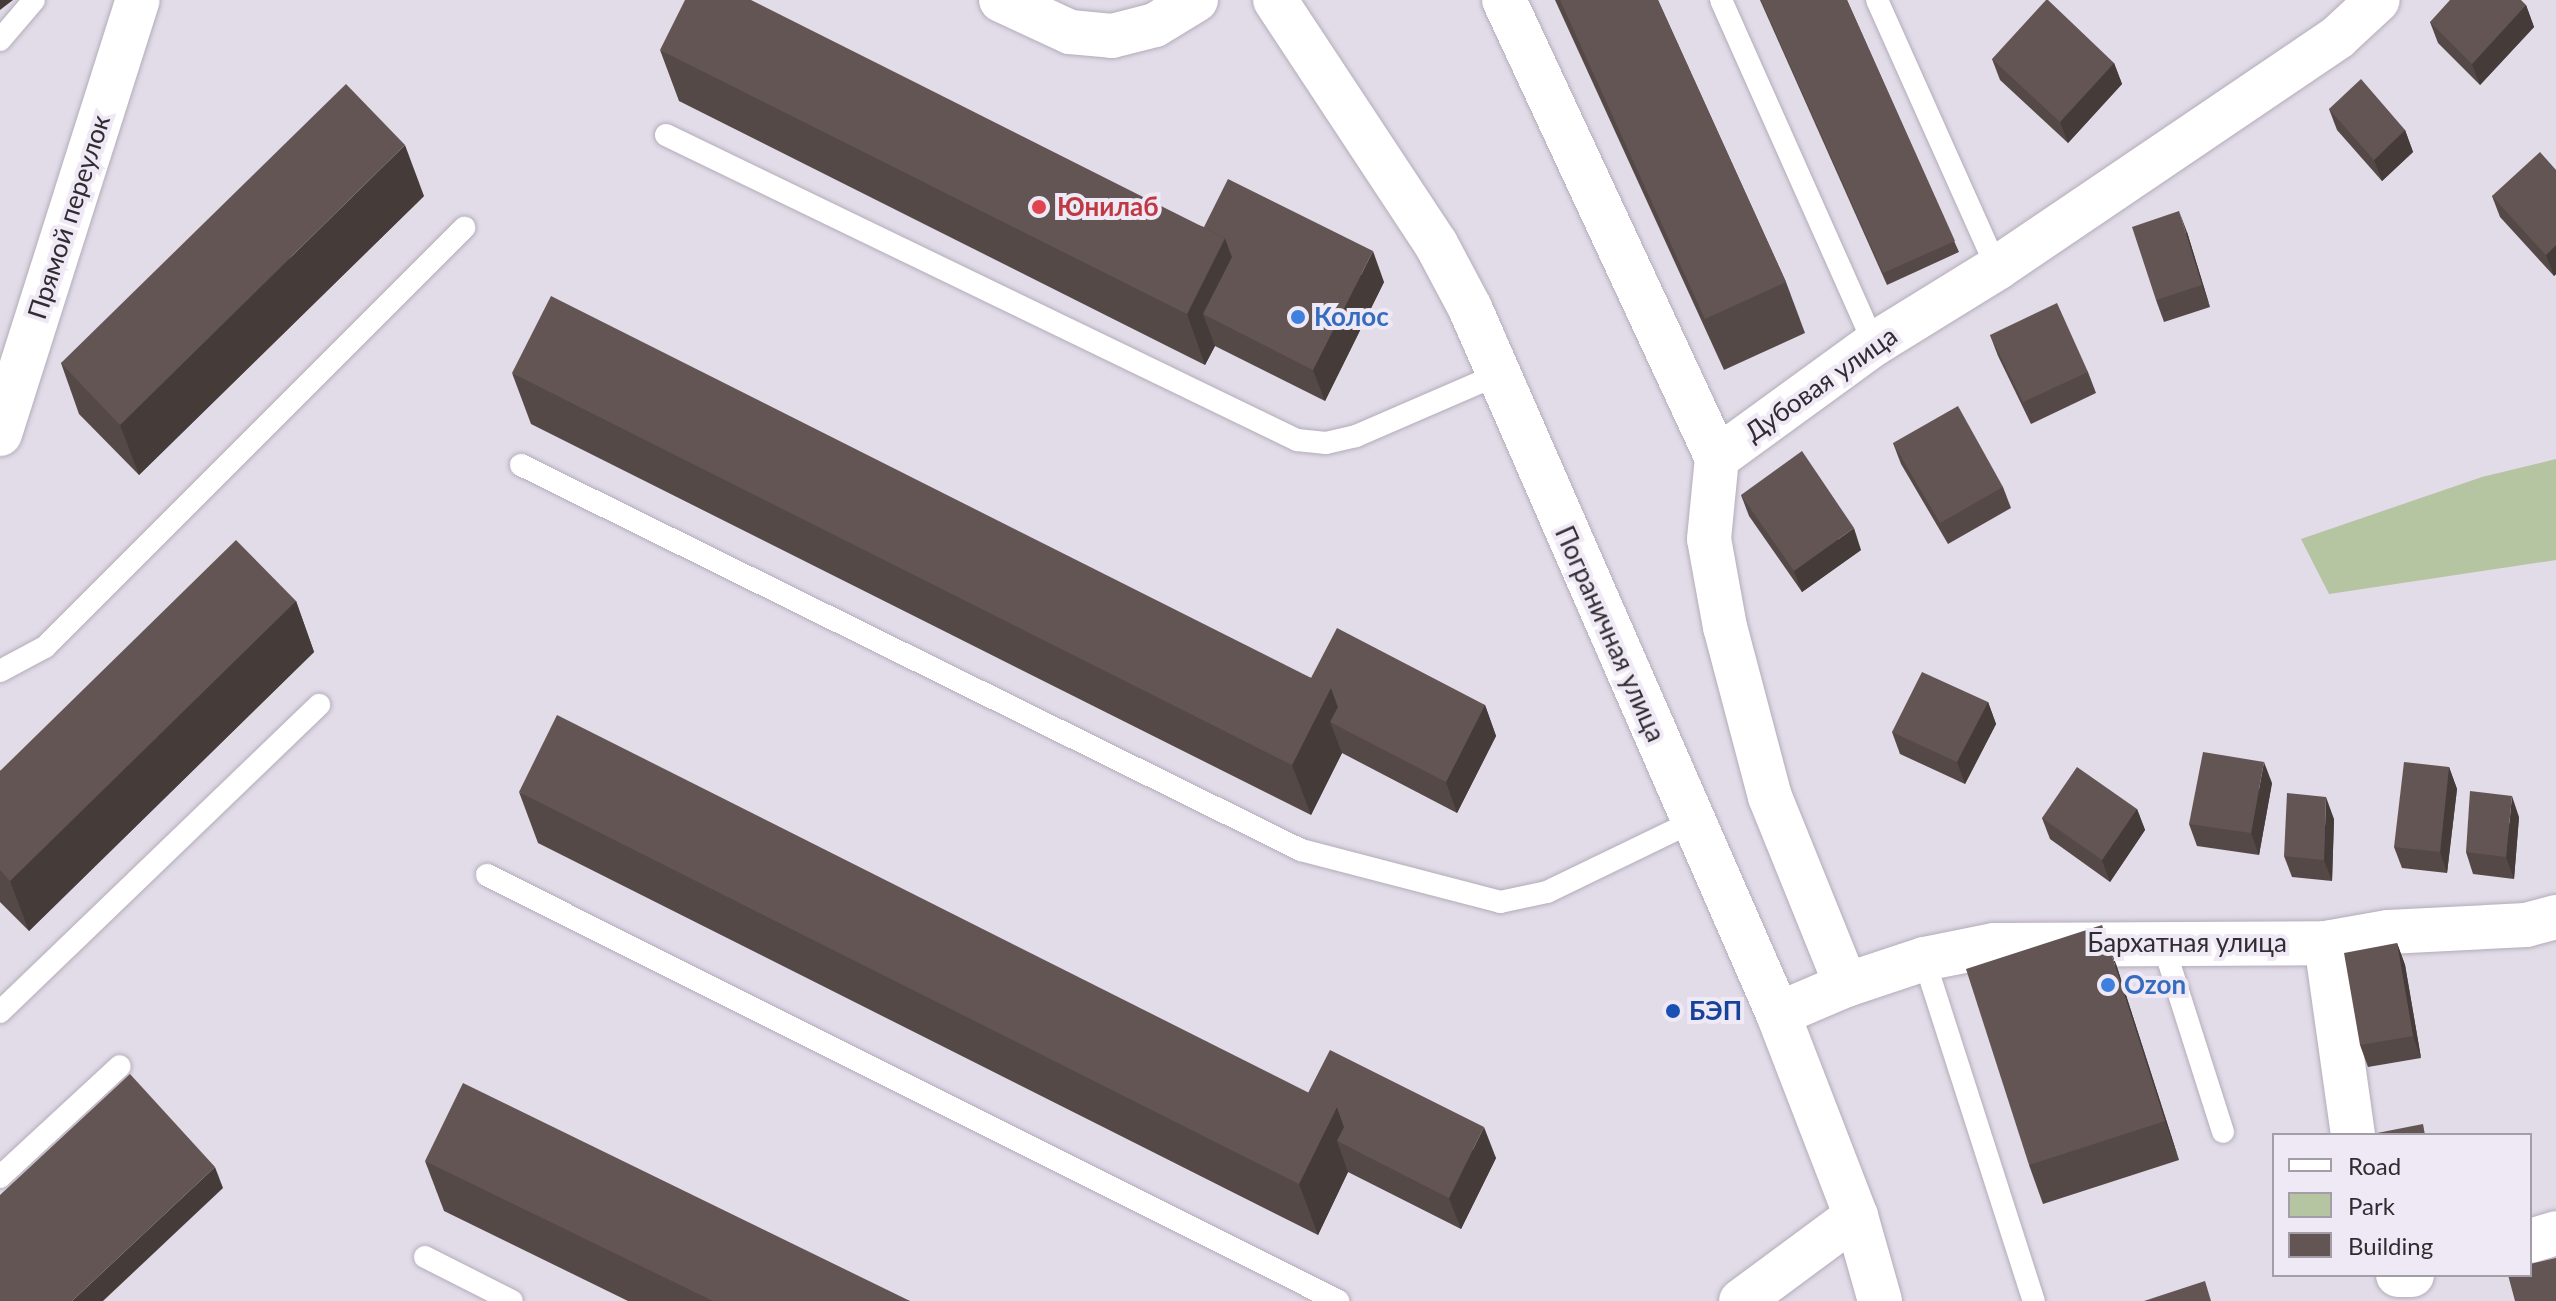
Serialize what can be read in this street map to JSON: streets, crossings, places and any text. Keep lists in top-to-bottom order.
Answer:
{
  "streets": {
    "street": [
      "Прямой переулок",
      "Дубовая улица",
      "Пограничная улица",
      "Бархатная улица"
    ]
  },
  "crossings": [
    ["Дубовая улица", "Бархатная улица"],
    ["Пограничная улица", "Бархатная улица"]
  ],
  "places": [
    "Юнилаб",
    "Колос",
    "Ozon",
    "БЭП"
  ],
  "legend": ["Road", "Park", "Building"]
}
